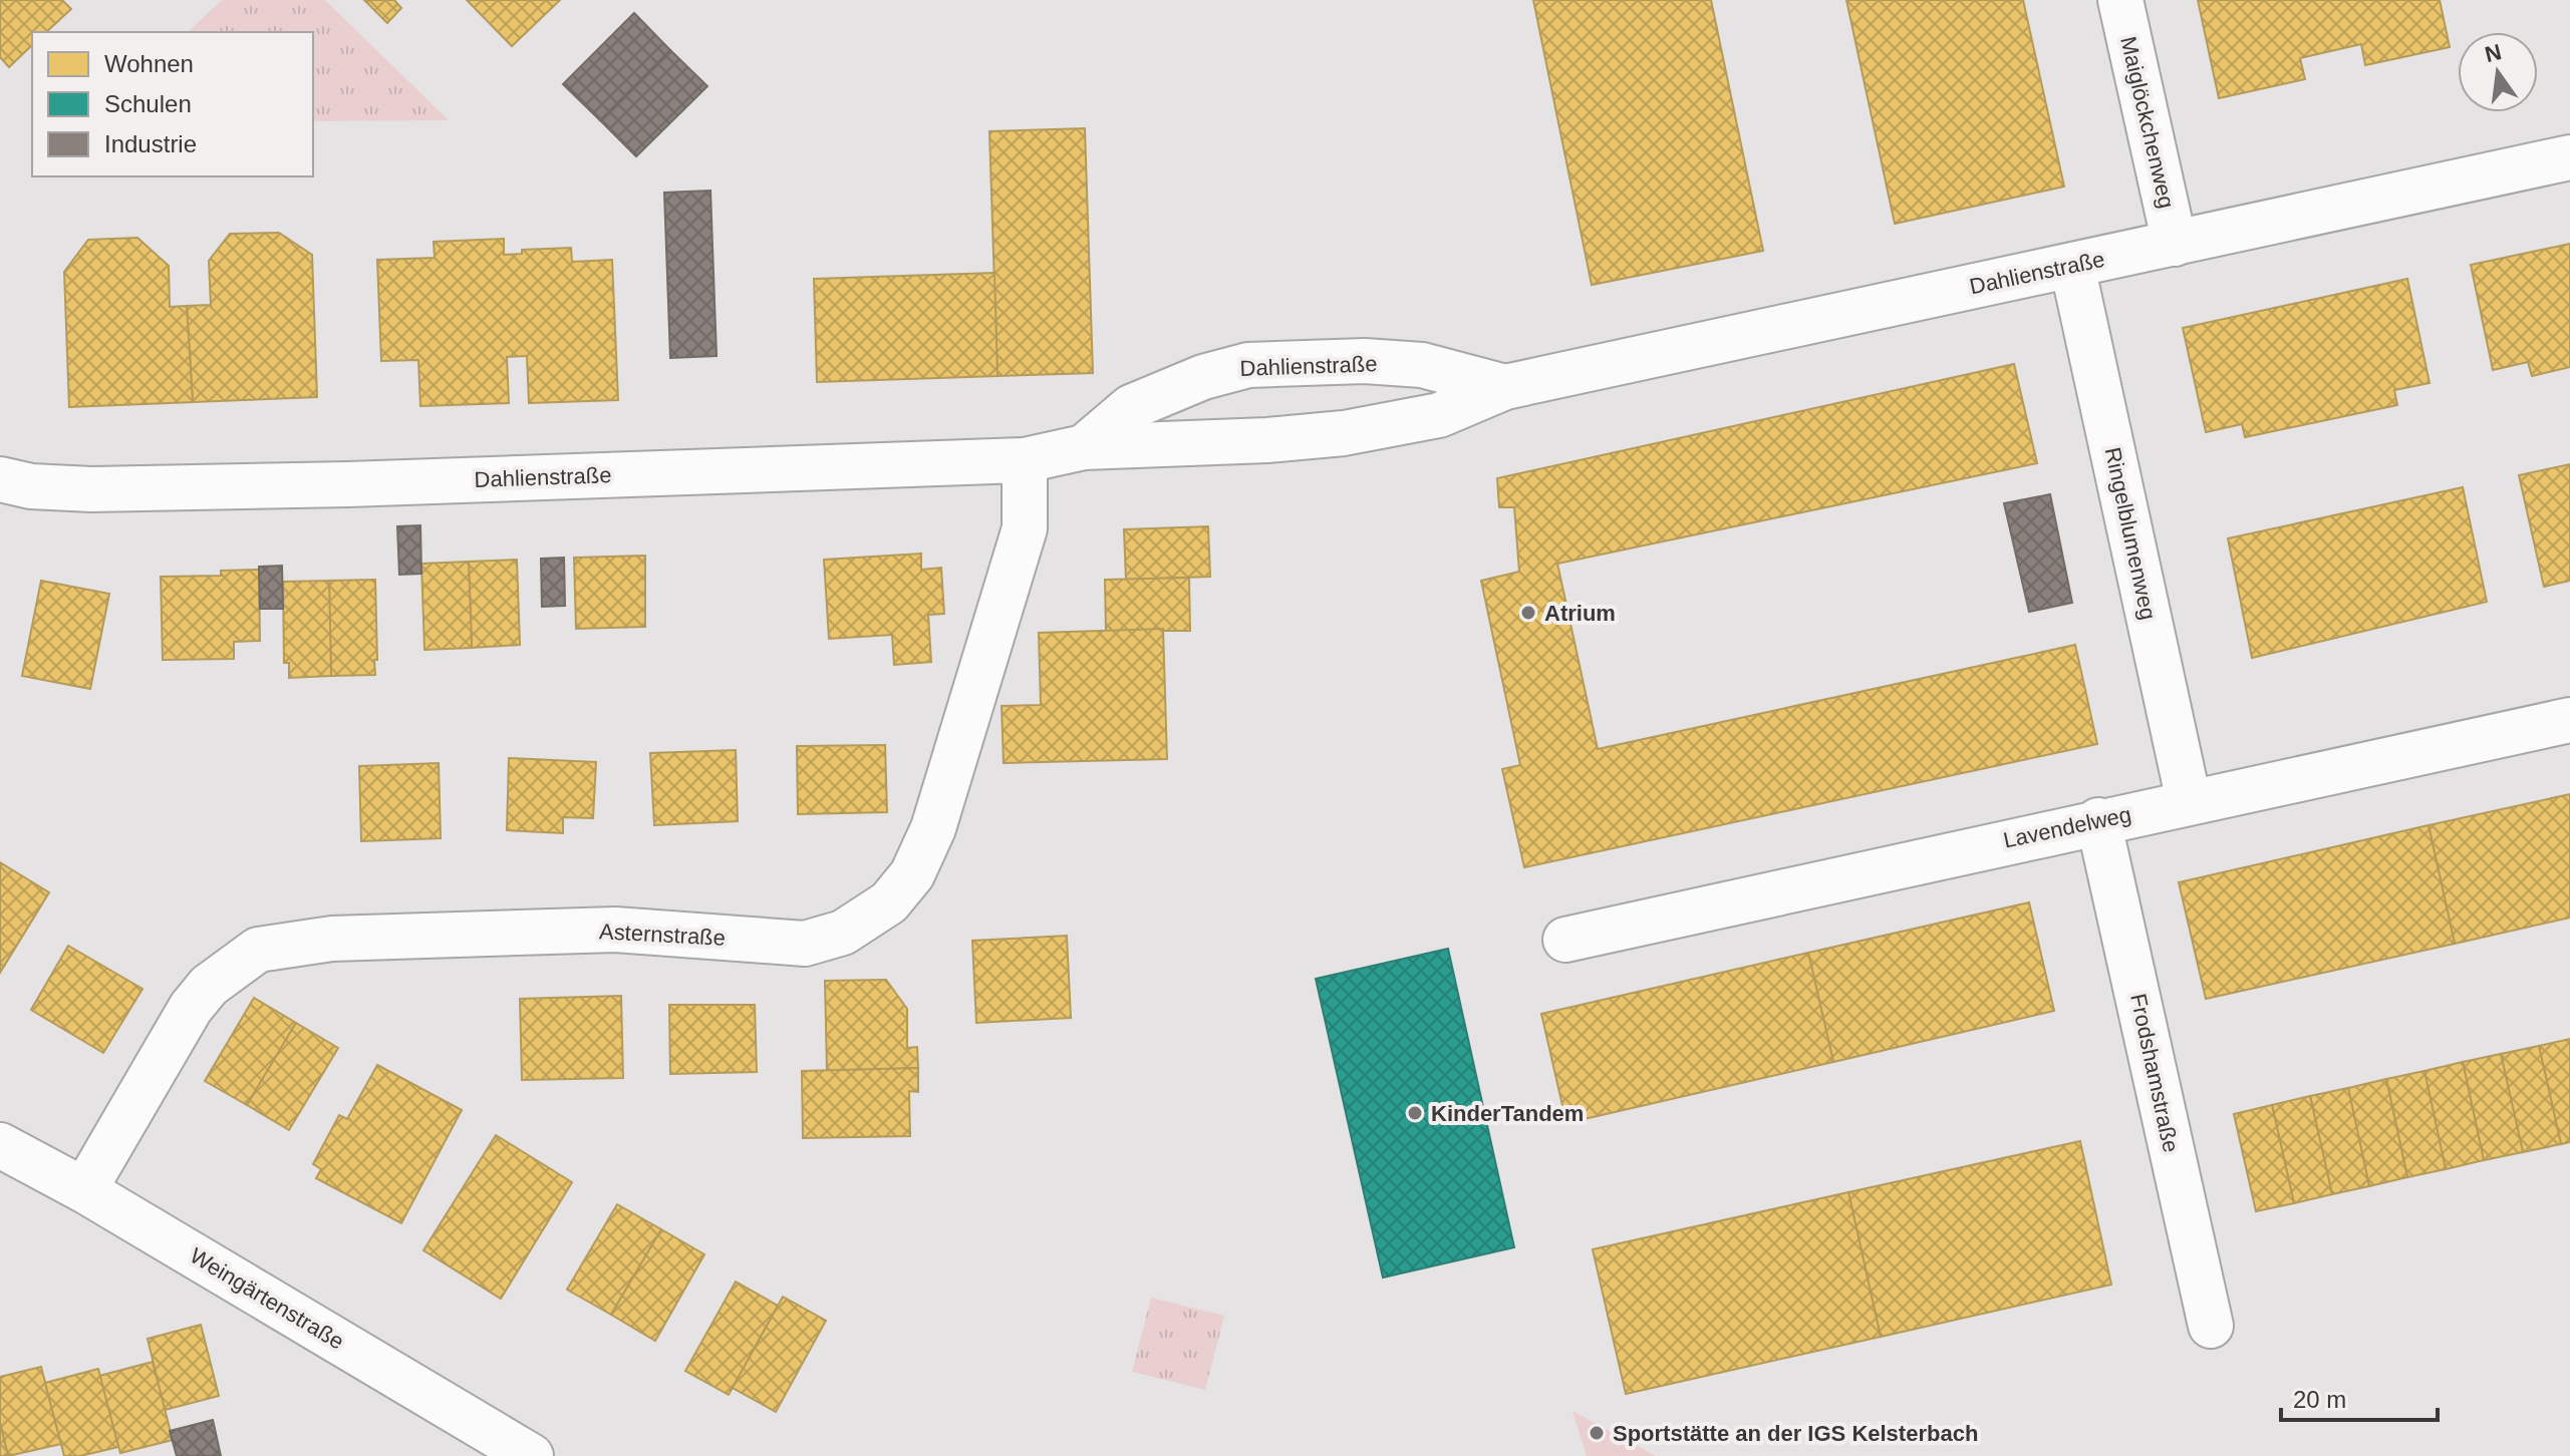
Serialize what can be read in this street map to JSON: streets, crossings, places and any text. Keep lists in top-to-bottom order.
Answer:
{
  "streets": {
    "street": [
      "Maiglöckchenweg",
      "Dahlienstraße",
      "Ringelblumenweg",
      "Lavendelweg",
      "Asternstraße",
      "Frodshamstraße",
      "Weingärtenstraße"
    ]
  },
  "crossings": [
    ["Maiglöckchenweg", "Dahlienstraße"],
    ["Dahlienstraße", "Ringelblumenweg"],
    ["Dahlienstraße", "Asternstraße"],
    ["Ringelblumenweg", "Lavendelweg"],
    ["Lavendelweg", "Frodshamstraße"],
    ["Asternstraße", "Weingärtenstraße"]
  ],
  "places": ["Atrium", "KinderTandem", "Sportstätte an der IGS Kelsterbach"],
  "legend": ["Wohnen", "Schulen", "Industrie"],
  "scale_bar": "20 m",
  "north": "top"
}
